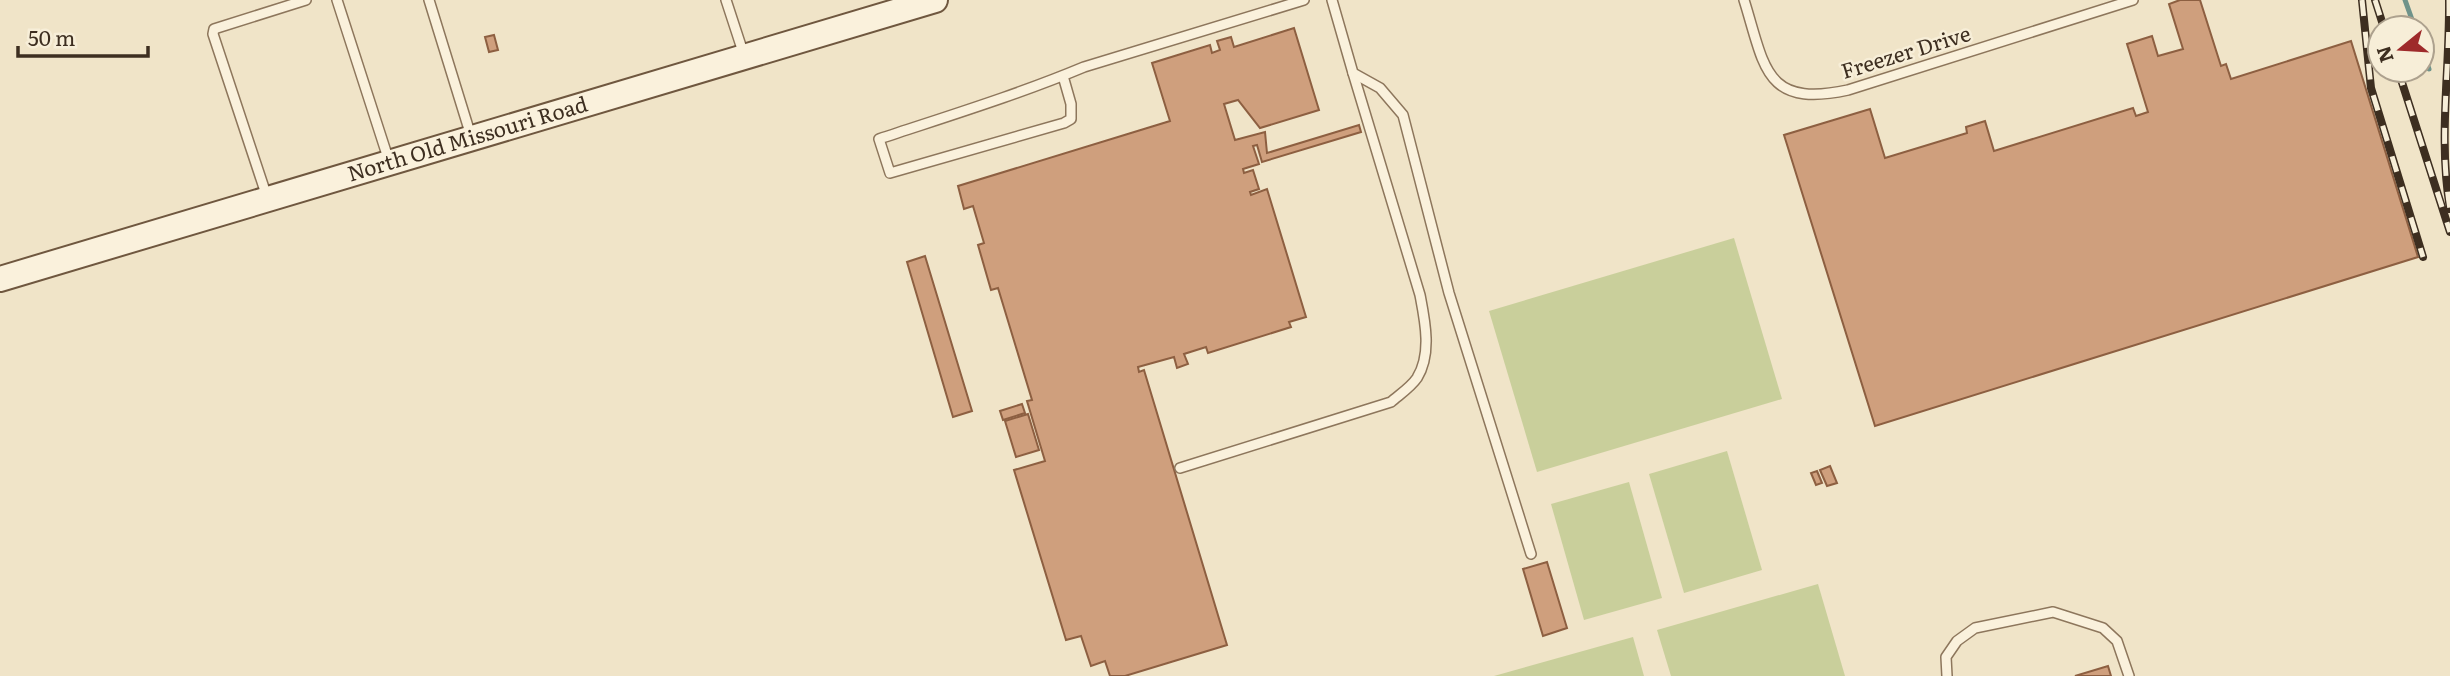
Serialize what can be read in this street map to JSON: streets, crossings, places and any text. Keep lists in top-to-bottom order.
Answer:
{
  "streets": {
    "main road": ["North Old Missouri Road"],
    "lane": ["Freezer Drive"]
  },
  "scale_bar": "50 m",
  "north": "left"
}
